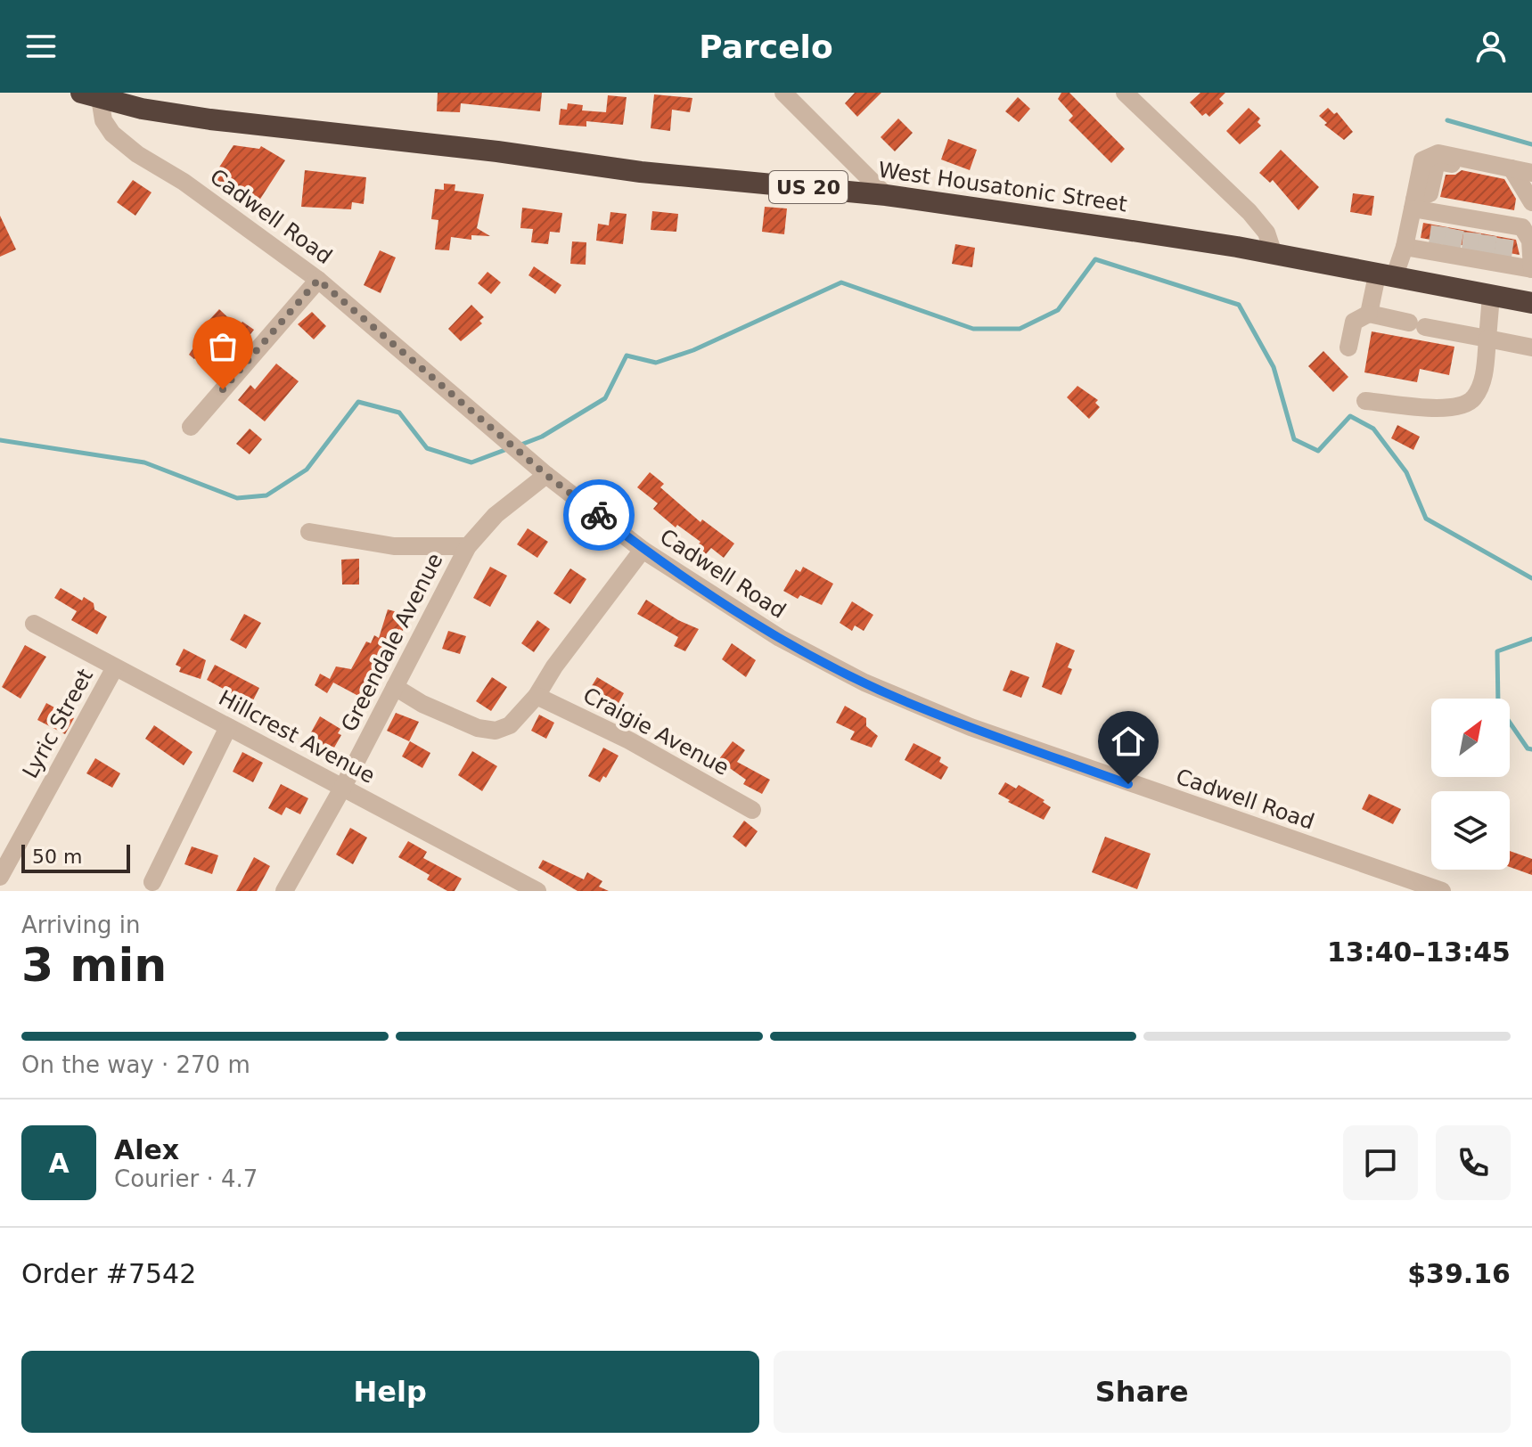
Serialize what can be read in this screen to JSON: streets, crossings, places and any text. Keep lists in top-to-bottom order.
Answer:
{
  "streets": {
    "highway": ["US 20", "West Housatonic Street"],
    "street": [
      "Cadwell Road",
      "Greendale Avenue",
      "Lyric Street",
      "Craigie Avenue",
      "Hillcrest Avenue"
    ]
  },
  "crossings": [
    ["West Housatonic Street", "Cadwell Road"],
    ["Cadwell Road", "Greendale Avenue"],
    ["Greendale Avenue", "Hillcrest Avenue"],
    ["Lyric Street", "Hillcrest Avenue"]
  ],
  "scale_bar": "50 m",
  "north": "top right",
  "page": {
    "header": "Parcelo",
    "scale": "50 m",
    "heading": ["3 min", "Arriving in", "13:40–13:45"],
    "panel": [
      "Alex",
      "Courier · 4.7",
      "Order #7542",
      "$39.16"
    ],
    "bar": "On the way · 270 m",
    "round": "A",
    "buttons": ["Help", "Share"]
  }
}
